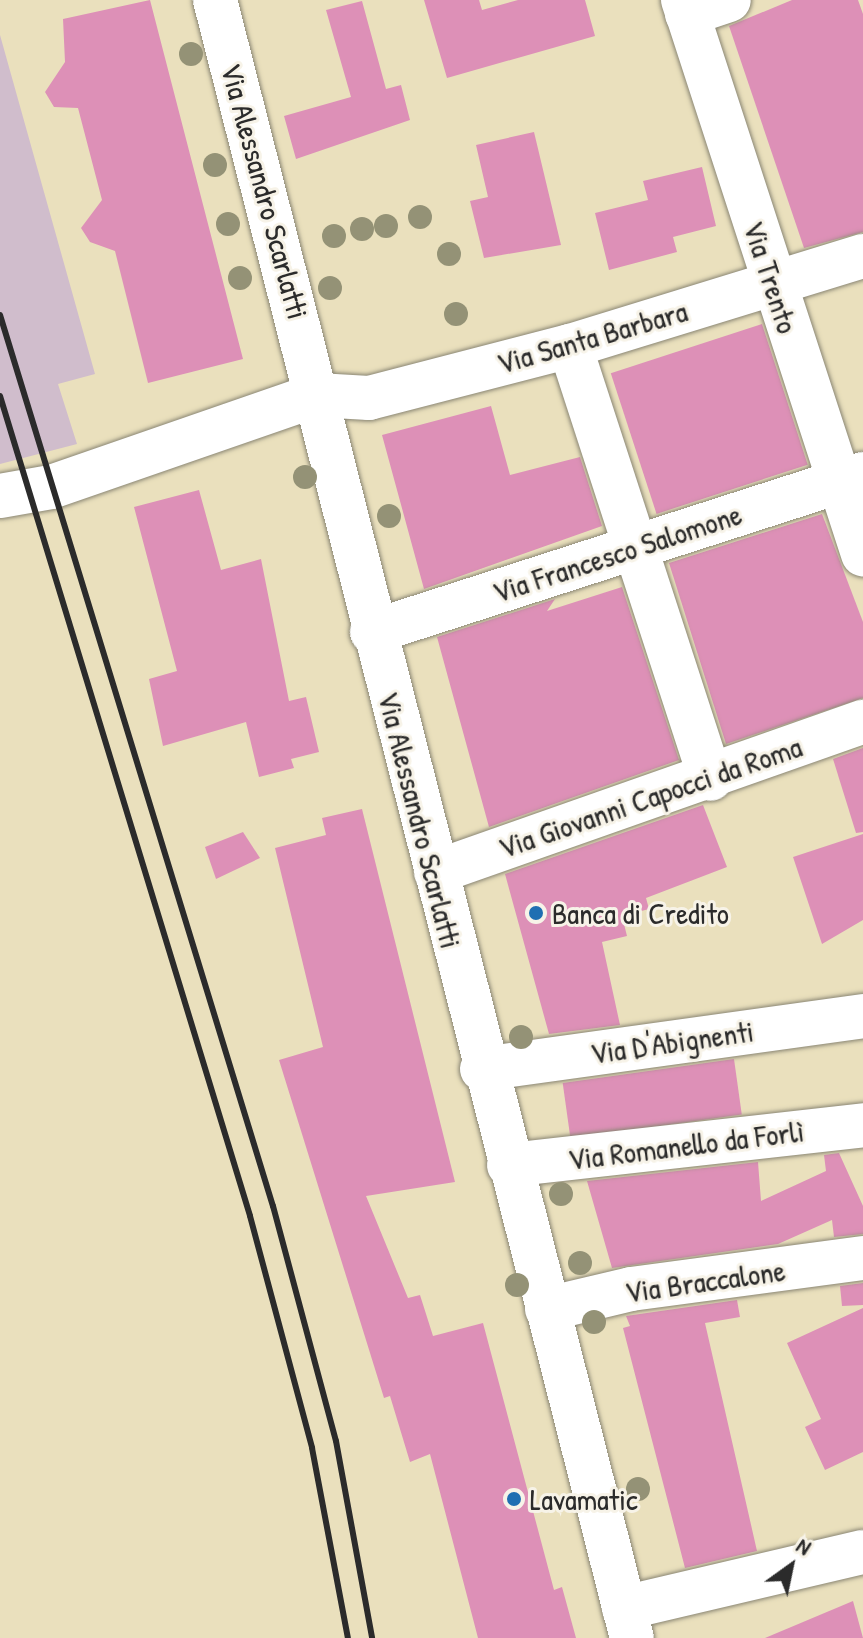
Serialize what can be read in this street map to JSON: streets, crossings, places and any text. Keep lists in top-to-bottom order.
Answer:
{
  "streets": {
    "street": [
      "Via Alessandro Scarlatti",
      "Via Trento",
      "Via Santa Barbara",
      "Via Francesco Salomone",
      "Via Giovanni Capocci da Roma",
      "Via D'Abignenti",
      "Via Romanello da Forlì",
      "Via Braccalone"
    ]
  },
  "crossings": [
    ["Via Alessandro Scarlatti", "Via Santa Barbara"],
    ["Via Alessandro Scarlatti", "Via Francesco Salomone"],
    ["Via Alessandro Scarlatti", "Via Giovanni Capocci da Roma"],
    ["Via Alessandro Scarlatti", "Via D'Abignenti"],
    ["Via Alessandro Scarlatti", "Via Romanello da Forlì"],
    ["Via Alessandro Scarlatti", "Via Braccalone"],
    ["Via Trento", "Via Santa Barbara"],
    ["Via Trento", "Via Francesco Salomone"]
  ],
  "places": ["Banca di Credito", "Lavamatic"],
  "north": "top right"
}
